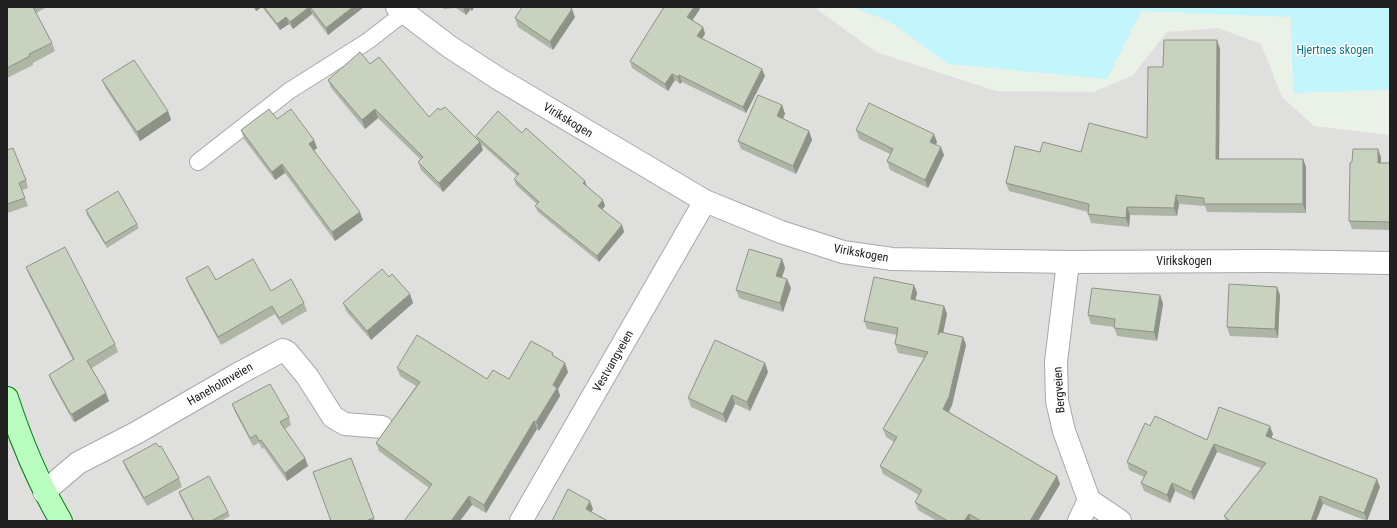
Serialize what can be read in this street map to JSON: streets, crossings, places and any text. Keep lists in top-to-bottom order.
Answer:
{
  "streets": {
    "street": [
      "Virikskogen",
      "Vestvangveien",
      "Haneholmveien",
      "Bergveien"
    ]
  },
  "crossings": [
    ["Virikskogen", "Vestvangveien"],
    ["Virikskogen", "Bergveien"]
  ],
  "parks": ["Hjertnes skogen"]
}
